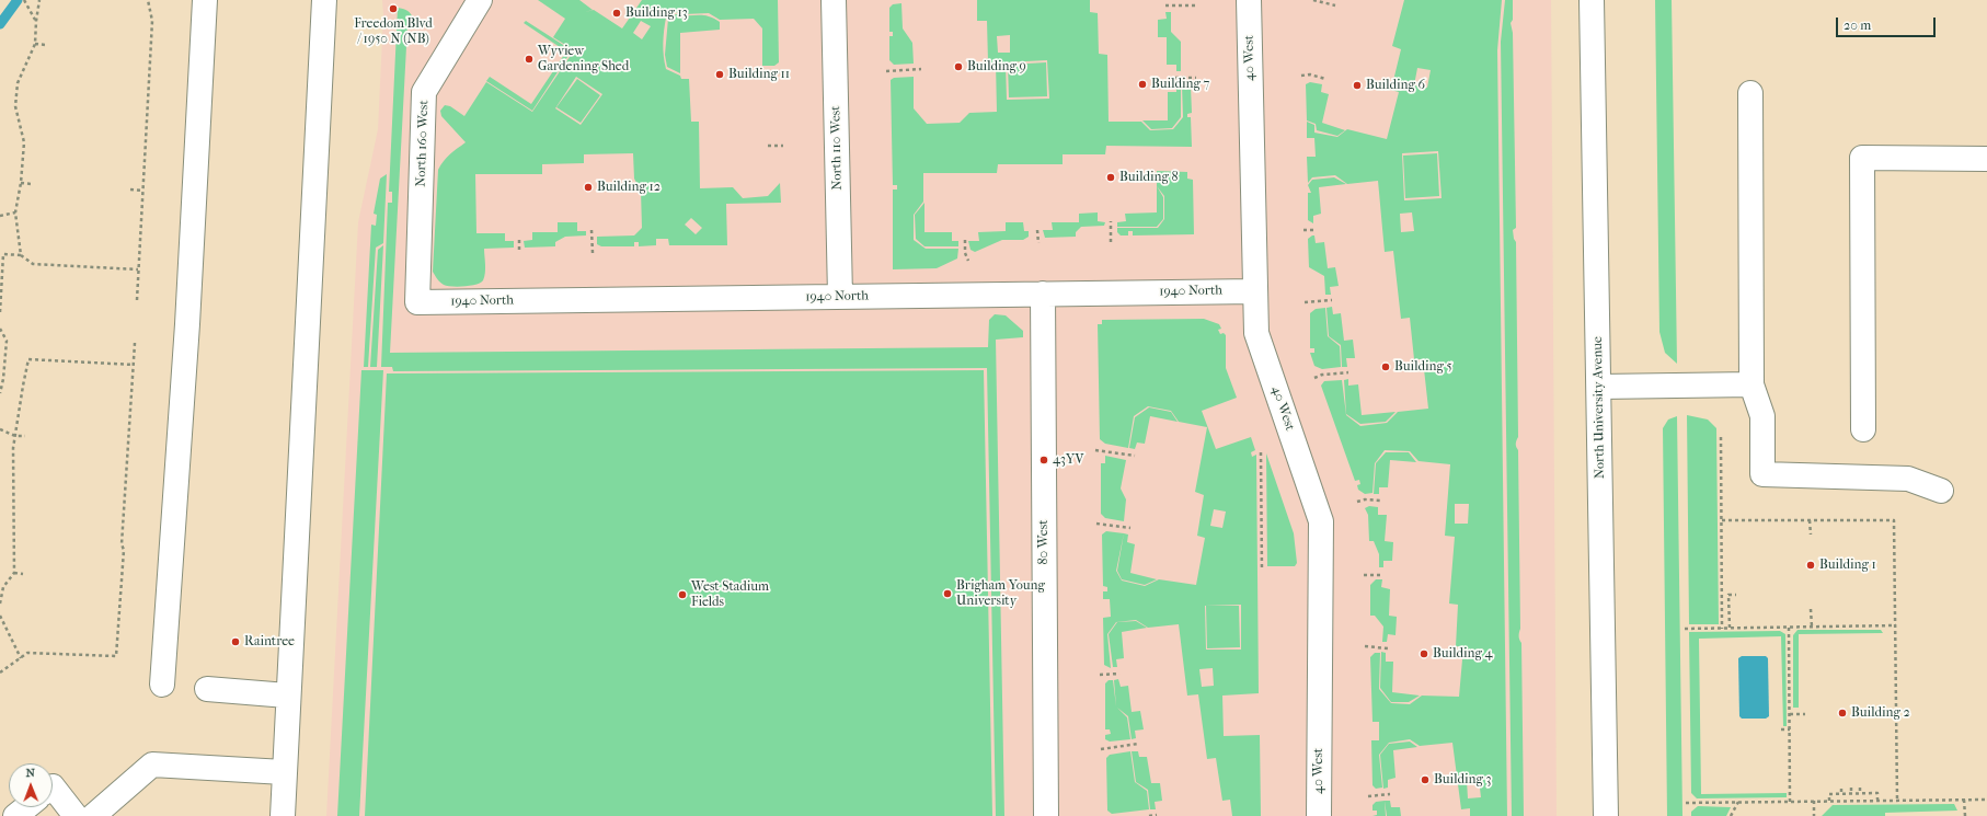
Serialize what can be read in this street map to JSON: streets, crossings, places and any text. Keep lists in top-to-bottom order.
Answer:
{
  "streets": {
    "main road": [
      "40 West",
      "North 160 West",
      "North 110 West",
      "1940 North",
      "North University Avenue",
      "80 West"
    ]
  },
  "crossings": [
    ["40 West", "1940 North"],
    ["North 160 West", "1940 North"],
    ["North 110 West", "1940 North"],
    ["1940 North", "80 West"]
  ],
  "places": [
    "Freedom Blvd / 1950 N (NB)",
    "Building 13",
    "Wyview Gardening Shed",
    "Building 9",
    "Building 11",
    "Building 7",
    "Building 6",
    "Building 8",
    "Building 12",
    "Building 5",
    "43YV",
    "Building 1",
    "Brigham Young University",
    "West Stadium Fields",
    "Raintree",
    "Building 4",
    "Building 2",
    "Building 3"
  ],
  "scale_bar": "20 m",
  "north": "top"
}
